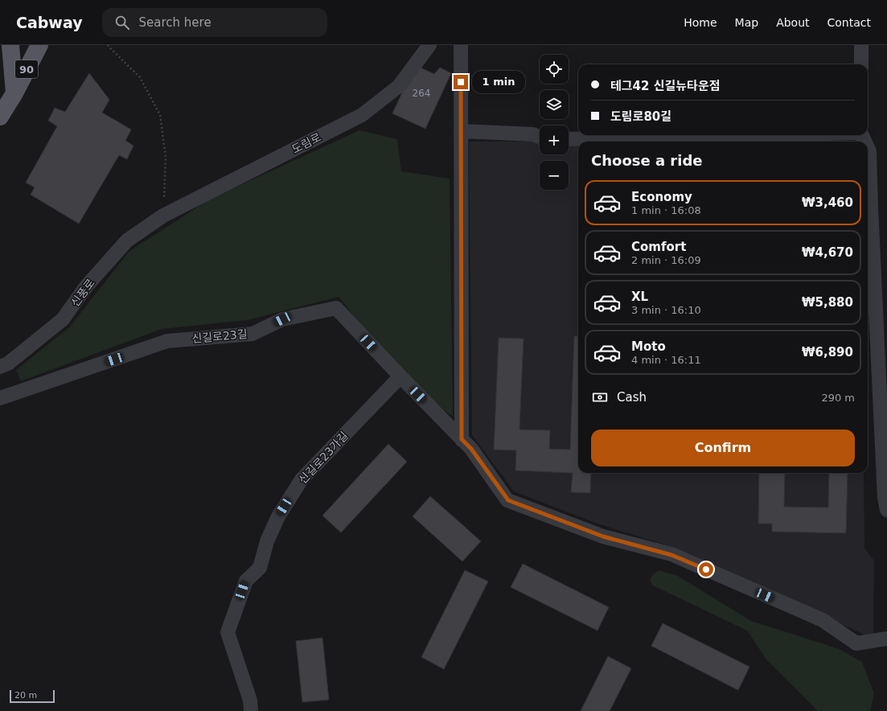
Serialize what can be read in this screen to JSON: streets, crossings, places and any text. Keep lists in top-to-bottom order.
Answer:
{
  "streets": {
    "main road": ["90"],
    "street": [
      "도림로",
      "신풍로",
      "신길로23길",
      "신길로23가길"
    ]
  },
  "crossings": [
    ["도림로", "신풍로"],
    ["신길로23길", "신길로23가길"]
  ],
  "house_numbers": ["264"],
  "scale_bar": "20 m",
  "page": {
    "header": "Cabway",
    "search": "Search here",
    "nav": [
      "Home",
      "Map",
      "About",
      "Contact"
    ],
    "map_buttons": ["+", "−"],
    "banner": ["테그42 신길뉴타운점", "도림로80길"],
    "bubble": "1 min",
    "heading": "Choose a ride",
    "list": [
      {
        "name": "Economy",
        "note": "1 min · 16:08",
        "value": "₩3,460"
      },
      {
        "name": "Comfort",
        "note": "2 min · 16:09",
        "value": "₩4,670"
      },
      {
        "name": "XL",
        "note": "3 min · 16:10",
        "value": "₩5,880"
      },
      {
        "name": "Moto",
        "note": "4 min · 16:11",
        "value": "₩6,890"
      }
    ],
    "pay": ["Cash", "290 m"],
    "buttons": "Confirm",
    "scale": "20 m"
  }
}
